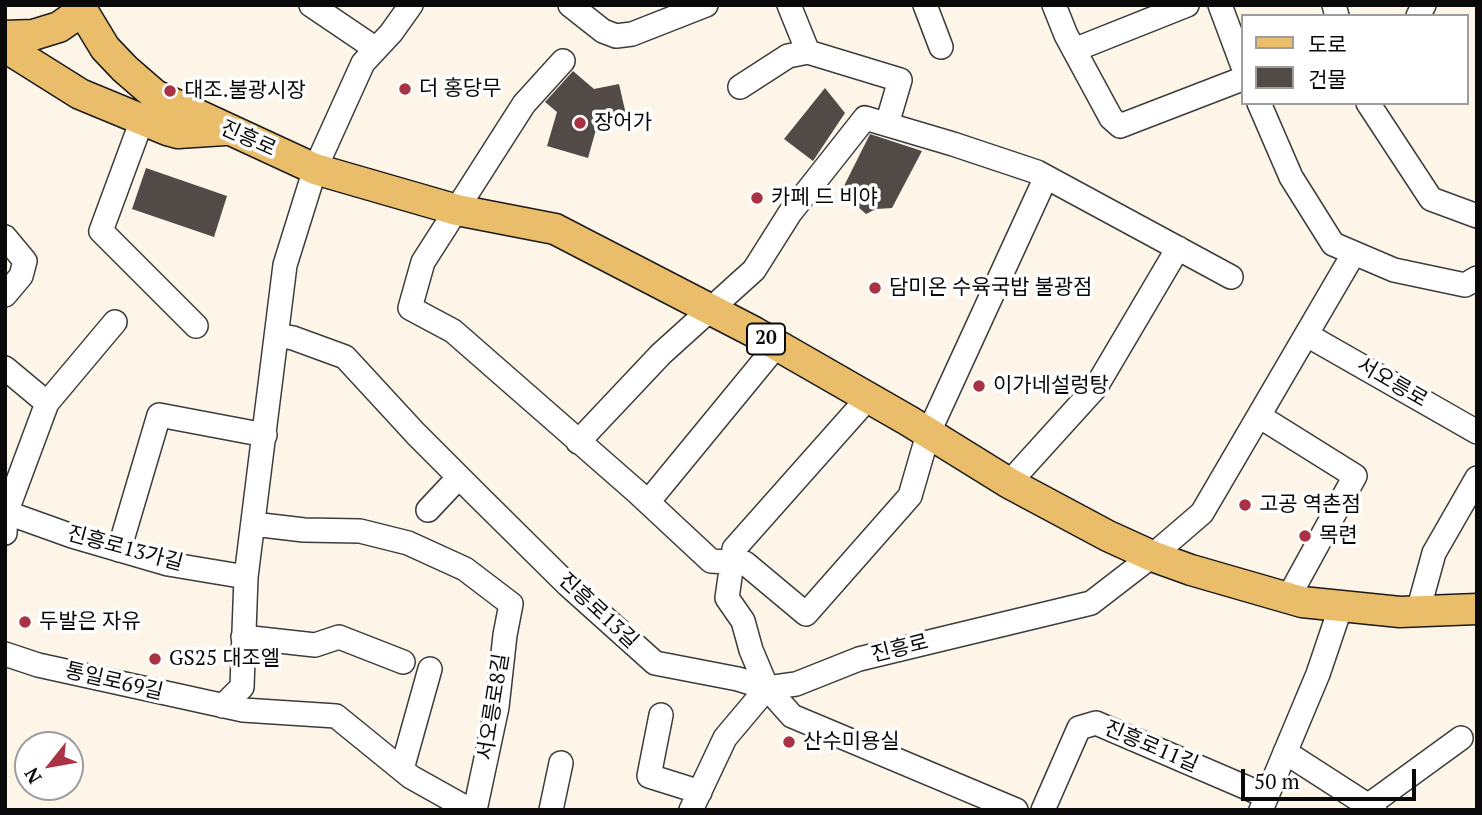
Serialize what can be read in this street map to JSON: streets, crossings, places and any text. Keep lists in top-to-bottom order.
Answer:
{
  "streets": {
    "main road": ["진흥로", "20"],
    "street": [
      "서오릉로",
      "진흥로13가길",
      "진흥로13길",
      "통일로69길",
      "서오릉로8길",
      "진흥로11길"
    ]
  },
  "crossings": [
    ["진흥로", "서오릉로"],
    ["진흥로", "진흥로13길"],
    ["진흥로", "진흥로11길"],
    ["통일로69길", "서오릉로8길"]
  ],
  "places": [
    "더 홍당무",
    "대조.불광시장",
    "장어가",
    "카페 드 비야",
    "담미온 수육국밥 불광점",
    "이가네설렁탕",
    "고공 역촌점",
    "목련",
    "두발은 자유",
    "GS25 대조엘",
    "산수미용실"
  ],
  "legend": ["도로", "건물"],
  "scale_bar": "50 m",
  "north": "bottom left"
}
